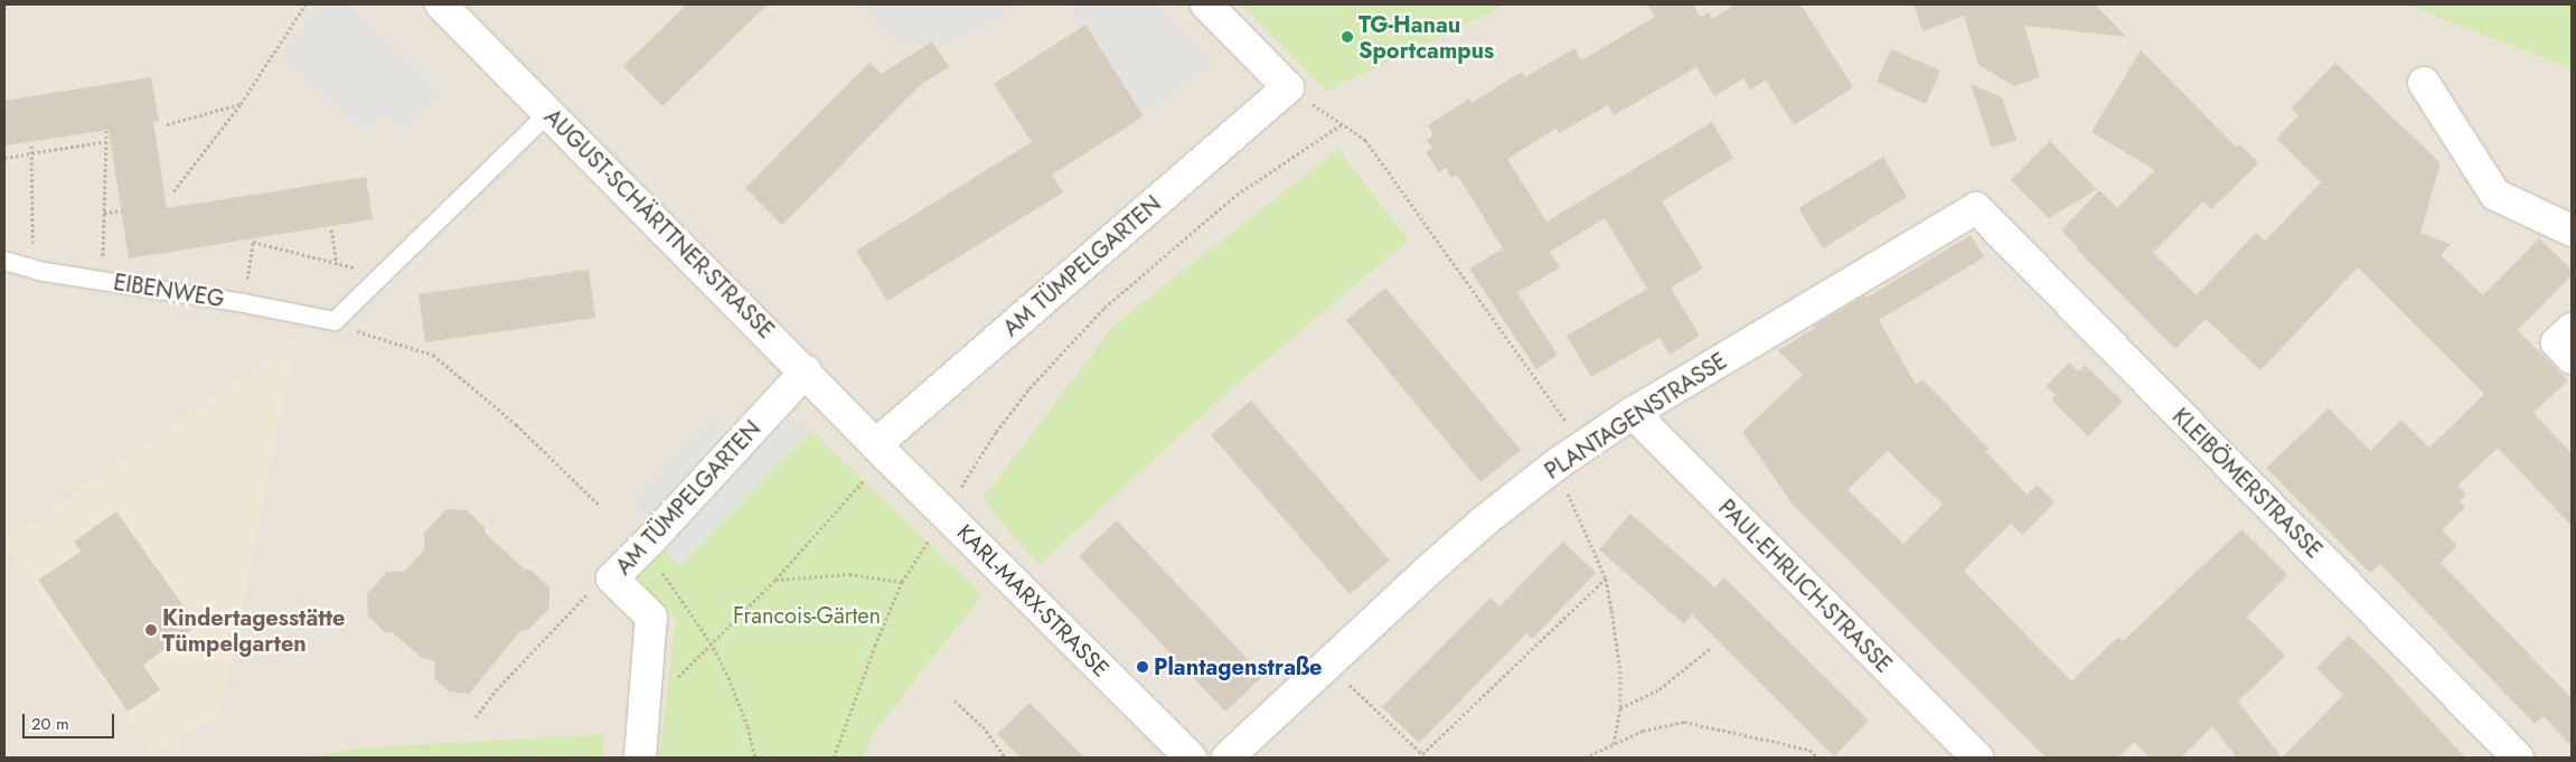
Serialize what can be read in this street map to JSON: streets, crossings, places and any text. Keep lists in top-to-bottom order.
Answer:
{
  "streets": {
    "street": [
      "AUGUST-SCHÄRTTNER-STRASSE",
      "AM TÜMPELGARTEN",
      "PLANTAGENSTRASSE",
      "KLEIBÖMERSTRASSE",
      "PAUL-EHRLICH-STRASSE",
      "KARL-MARX-STRASSE"
    ],
    "lane": ["EIBENWEG"]
  },
  "crossings": [
    ["AUGUST-SCHÄRTTNER-STRASSE", "AM TÜMPELGARTEN"],
    ["AUGUST-SCHÄRTTNER-STRASSE", "KARL-MARX-STRASSE"],
    ["AM TÜMPELGARTEN", "KARL-MARX-STRASSE"],
    ["PLANTAGENSTRASSE", "KLEIBÖMERSTRASSE"],
    ["PLANTAGENSTRASSE", "PAUL-EHRLICH-STRASSE"]
  ],
  "parks": ["Francois-Gärten"],
  "places": ["TG-Hanau Sportcampus", "Kindertagesstätte Tümpelgarten", "Plantagenstraße"],
  "scale_bar": "20 m"
}
